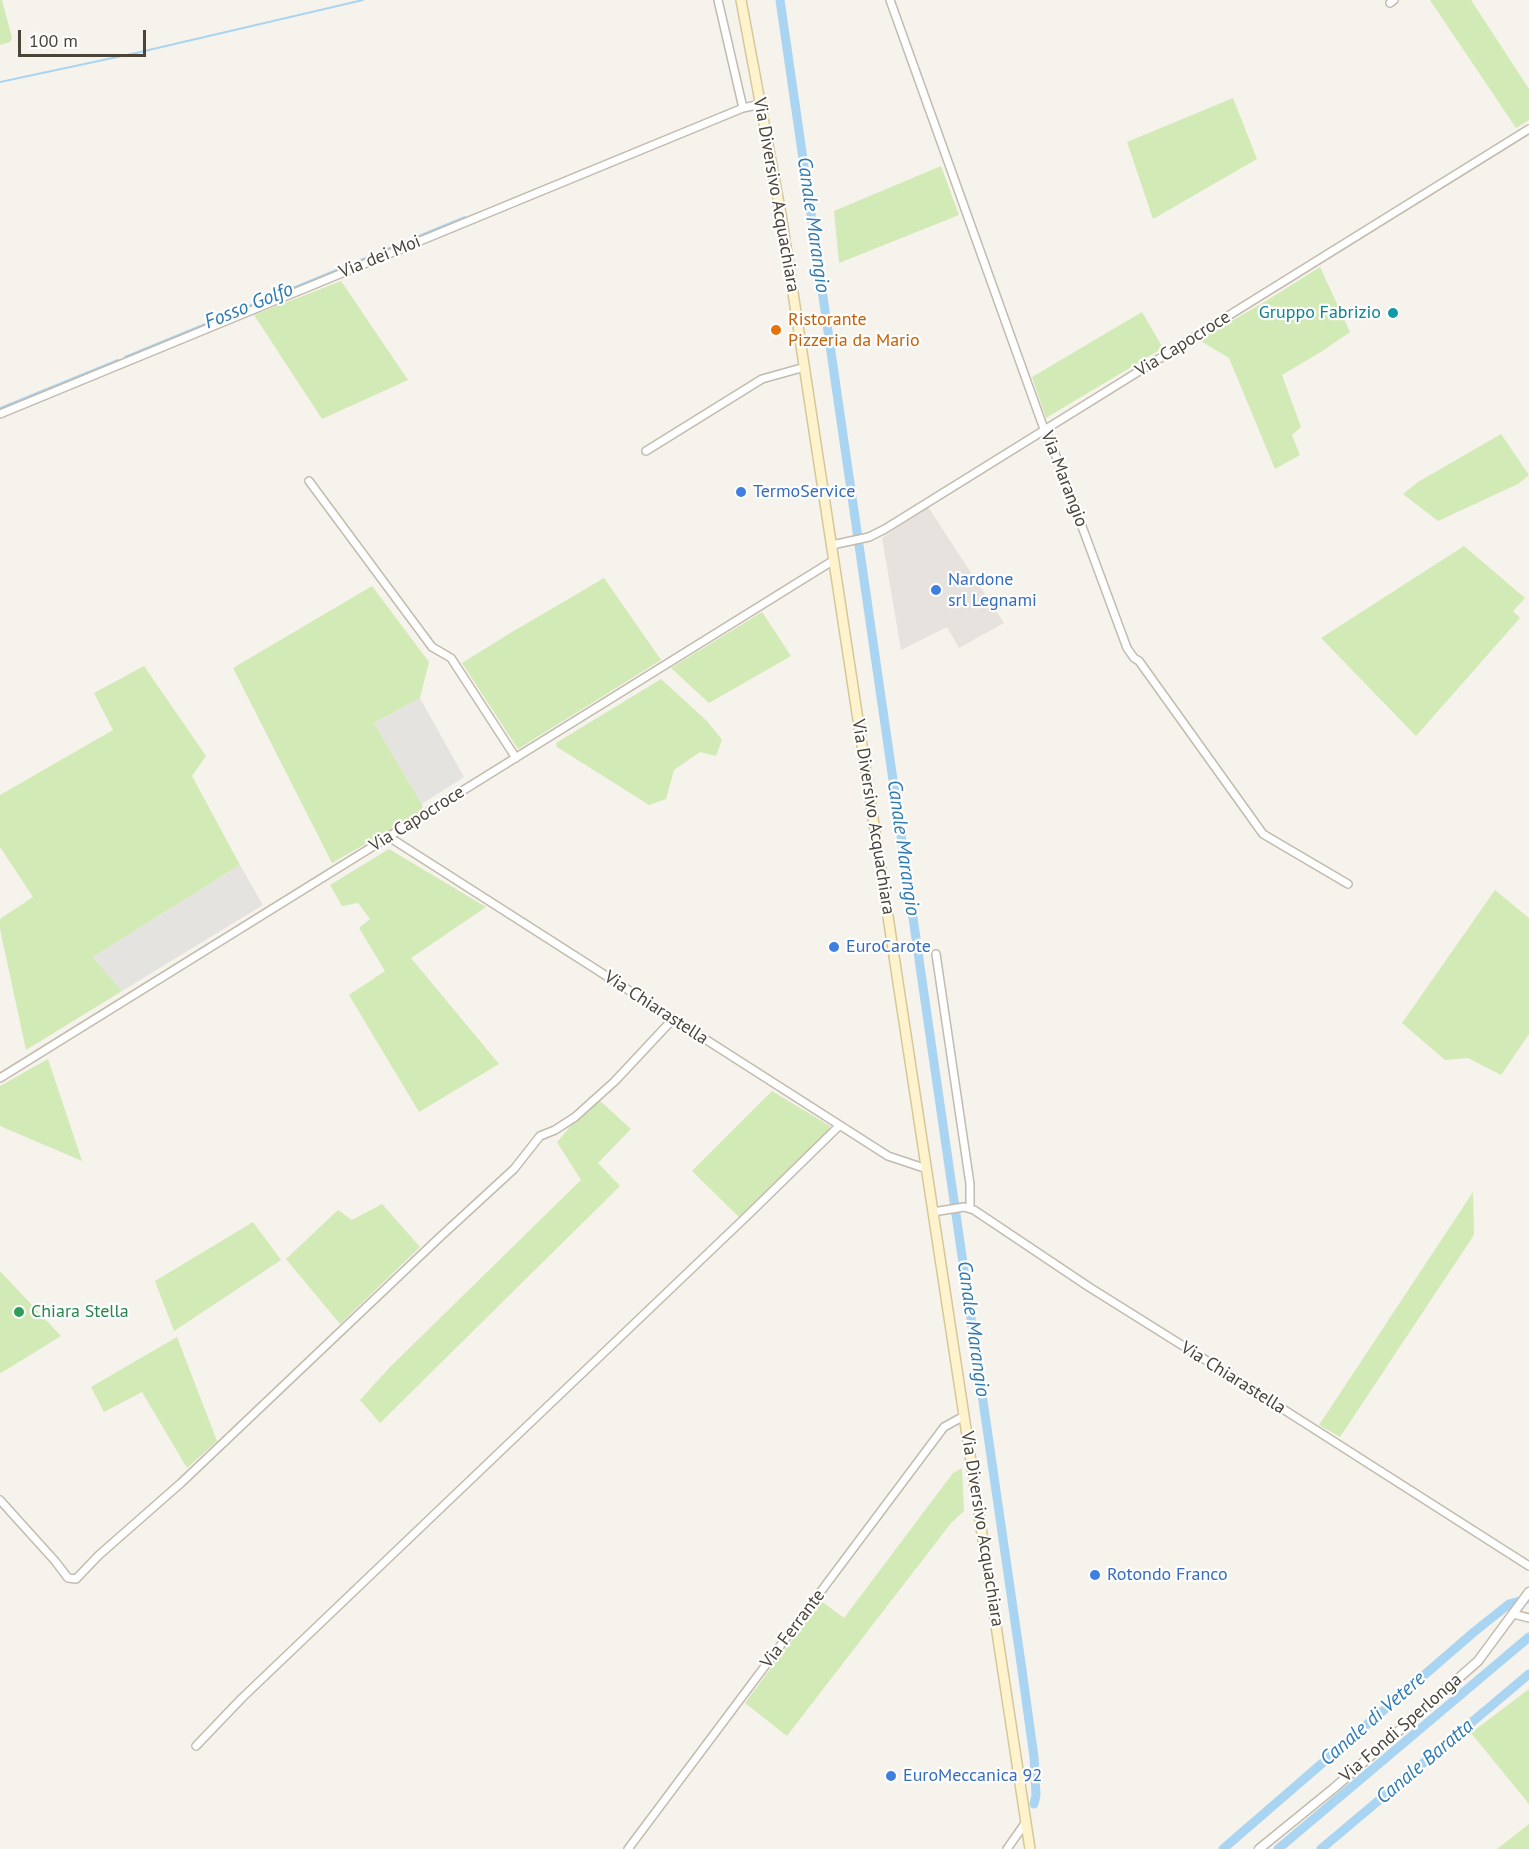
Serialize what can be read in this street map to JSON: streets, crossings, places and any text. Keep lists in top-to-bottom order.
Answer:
{
  "streets": {
    "main road": ["Via Diversivo Acquachiara"],
    "street": [
      "Via dei Moi",
      "Via Capocroce",
      "Via Marangio",
      "Via Chiarastella",
      "Via Ferrante",
      "Via Fondi Sperlonga"
    ]
  },
  "crossings": [
    ["Via Diversivo Acquachiara", "Via dei Moi"],
    ["Via Diversivo Acquachiara", "Via Capocroce"],
    ["Via Diversivo Acquachiara", "Via Chiarastella"],
    ["Via Diversivo Acquachiara", "Via Ferrante"],
    ["Via Capocroce", "Via Marangio"],
    ["Via Capocroce", "Via Chiarastella"]
  ],
  "water": [
    "Canale Marangio",
    "Fosso Golfo",
    "Canale di Vetere",
    "Canale Baratta"
  ],
  "places": [
    "Gruppo Fabrizio",
    "Ristorante Pizzeria da Mario",
    "TermoService",
    "Nardone srl Legnami",
    "EuroCarote",
    "Chiara Stella",
    "Rotondo Franco",
    "EuroMeccanica 92"
  ],
  "scale_bar": "100 m"
}
